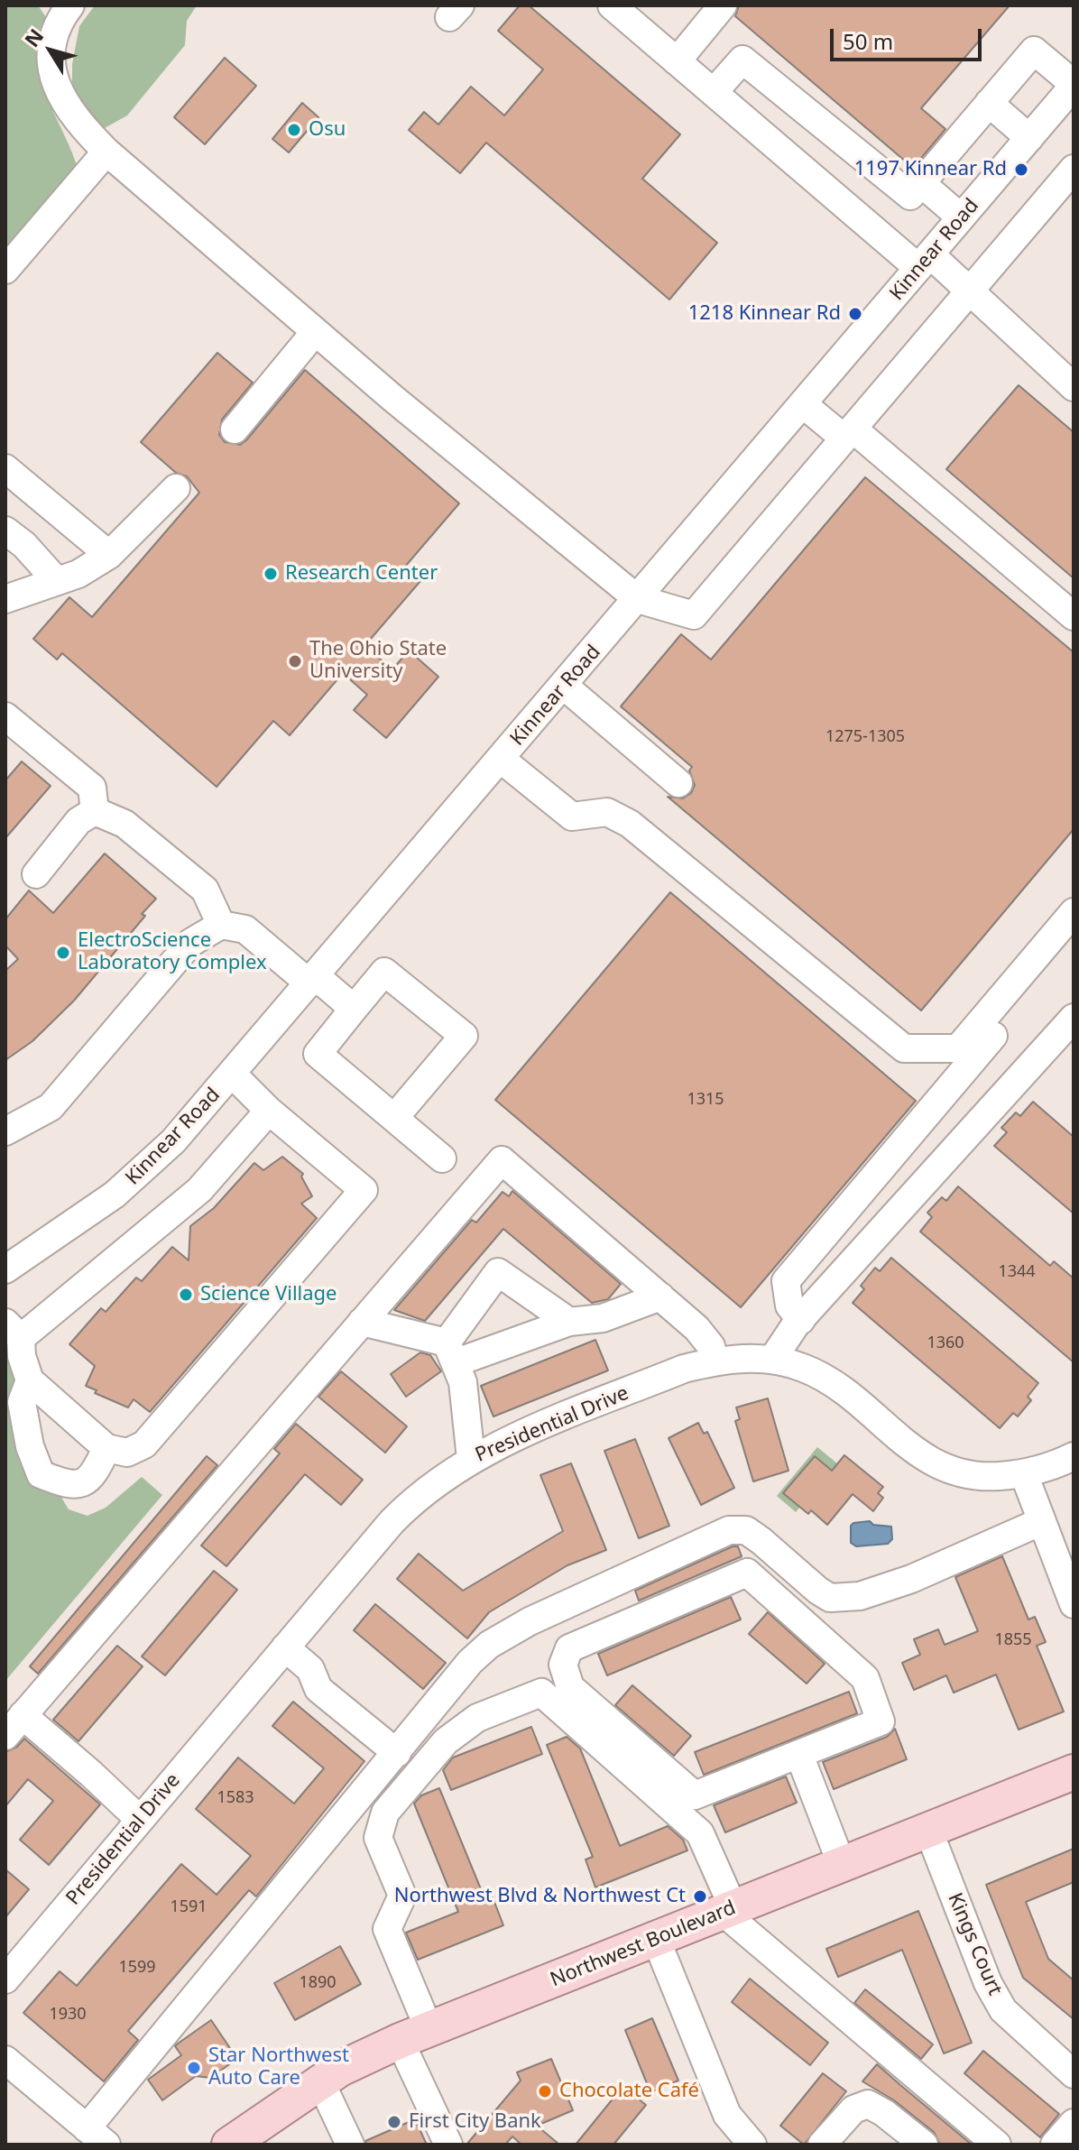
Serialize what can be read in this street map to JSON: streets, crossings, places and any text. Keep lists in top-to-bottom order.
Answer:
{
  "streets": {
    "main road": ["Northwest Boulevard"],
    "street": ["Kinnear Road", "Presidential Drive", "Kings Court"]
  },
  "crossings": [
    ["Northwest Boulevard", "Kings Court"]
  ],
  "places": [
    "Osu",
    "1197 Kinnear Rd",
    "1218 Kinnear Rd",
    "Research Center",
    "The Ohio State University",
    "ElectroScience Laboratory Complex",
    "Science Village",
    "Northwest Blvd & Northwest Ct",
    "Star Northwest Auto Care",
    "Chocolate Café",
    "First City Bank"
  ],
  "house_numbers": [
    "1275-1305",
    "1315",
    "1344",
    "1360",
    "1855",
    "1583",
    "1591",
    "1599",
    "1890",
    "1930"
  ],
  "scale_bar": "50 m",
  "north": "top left"
}
